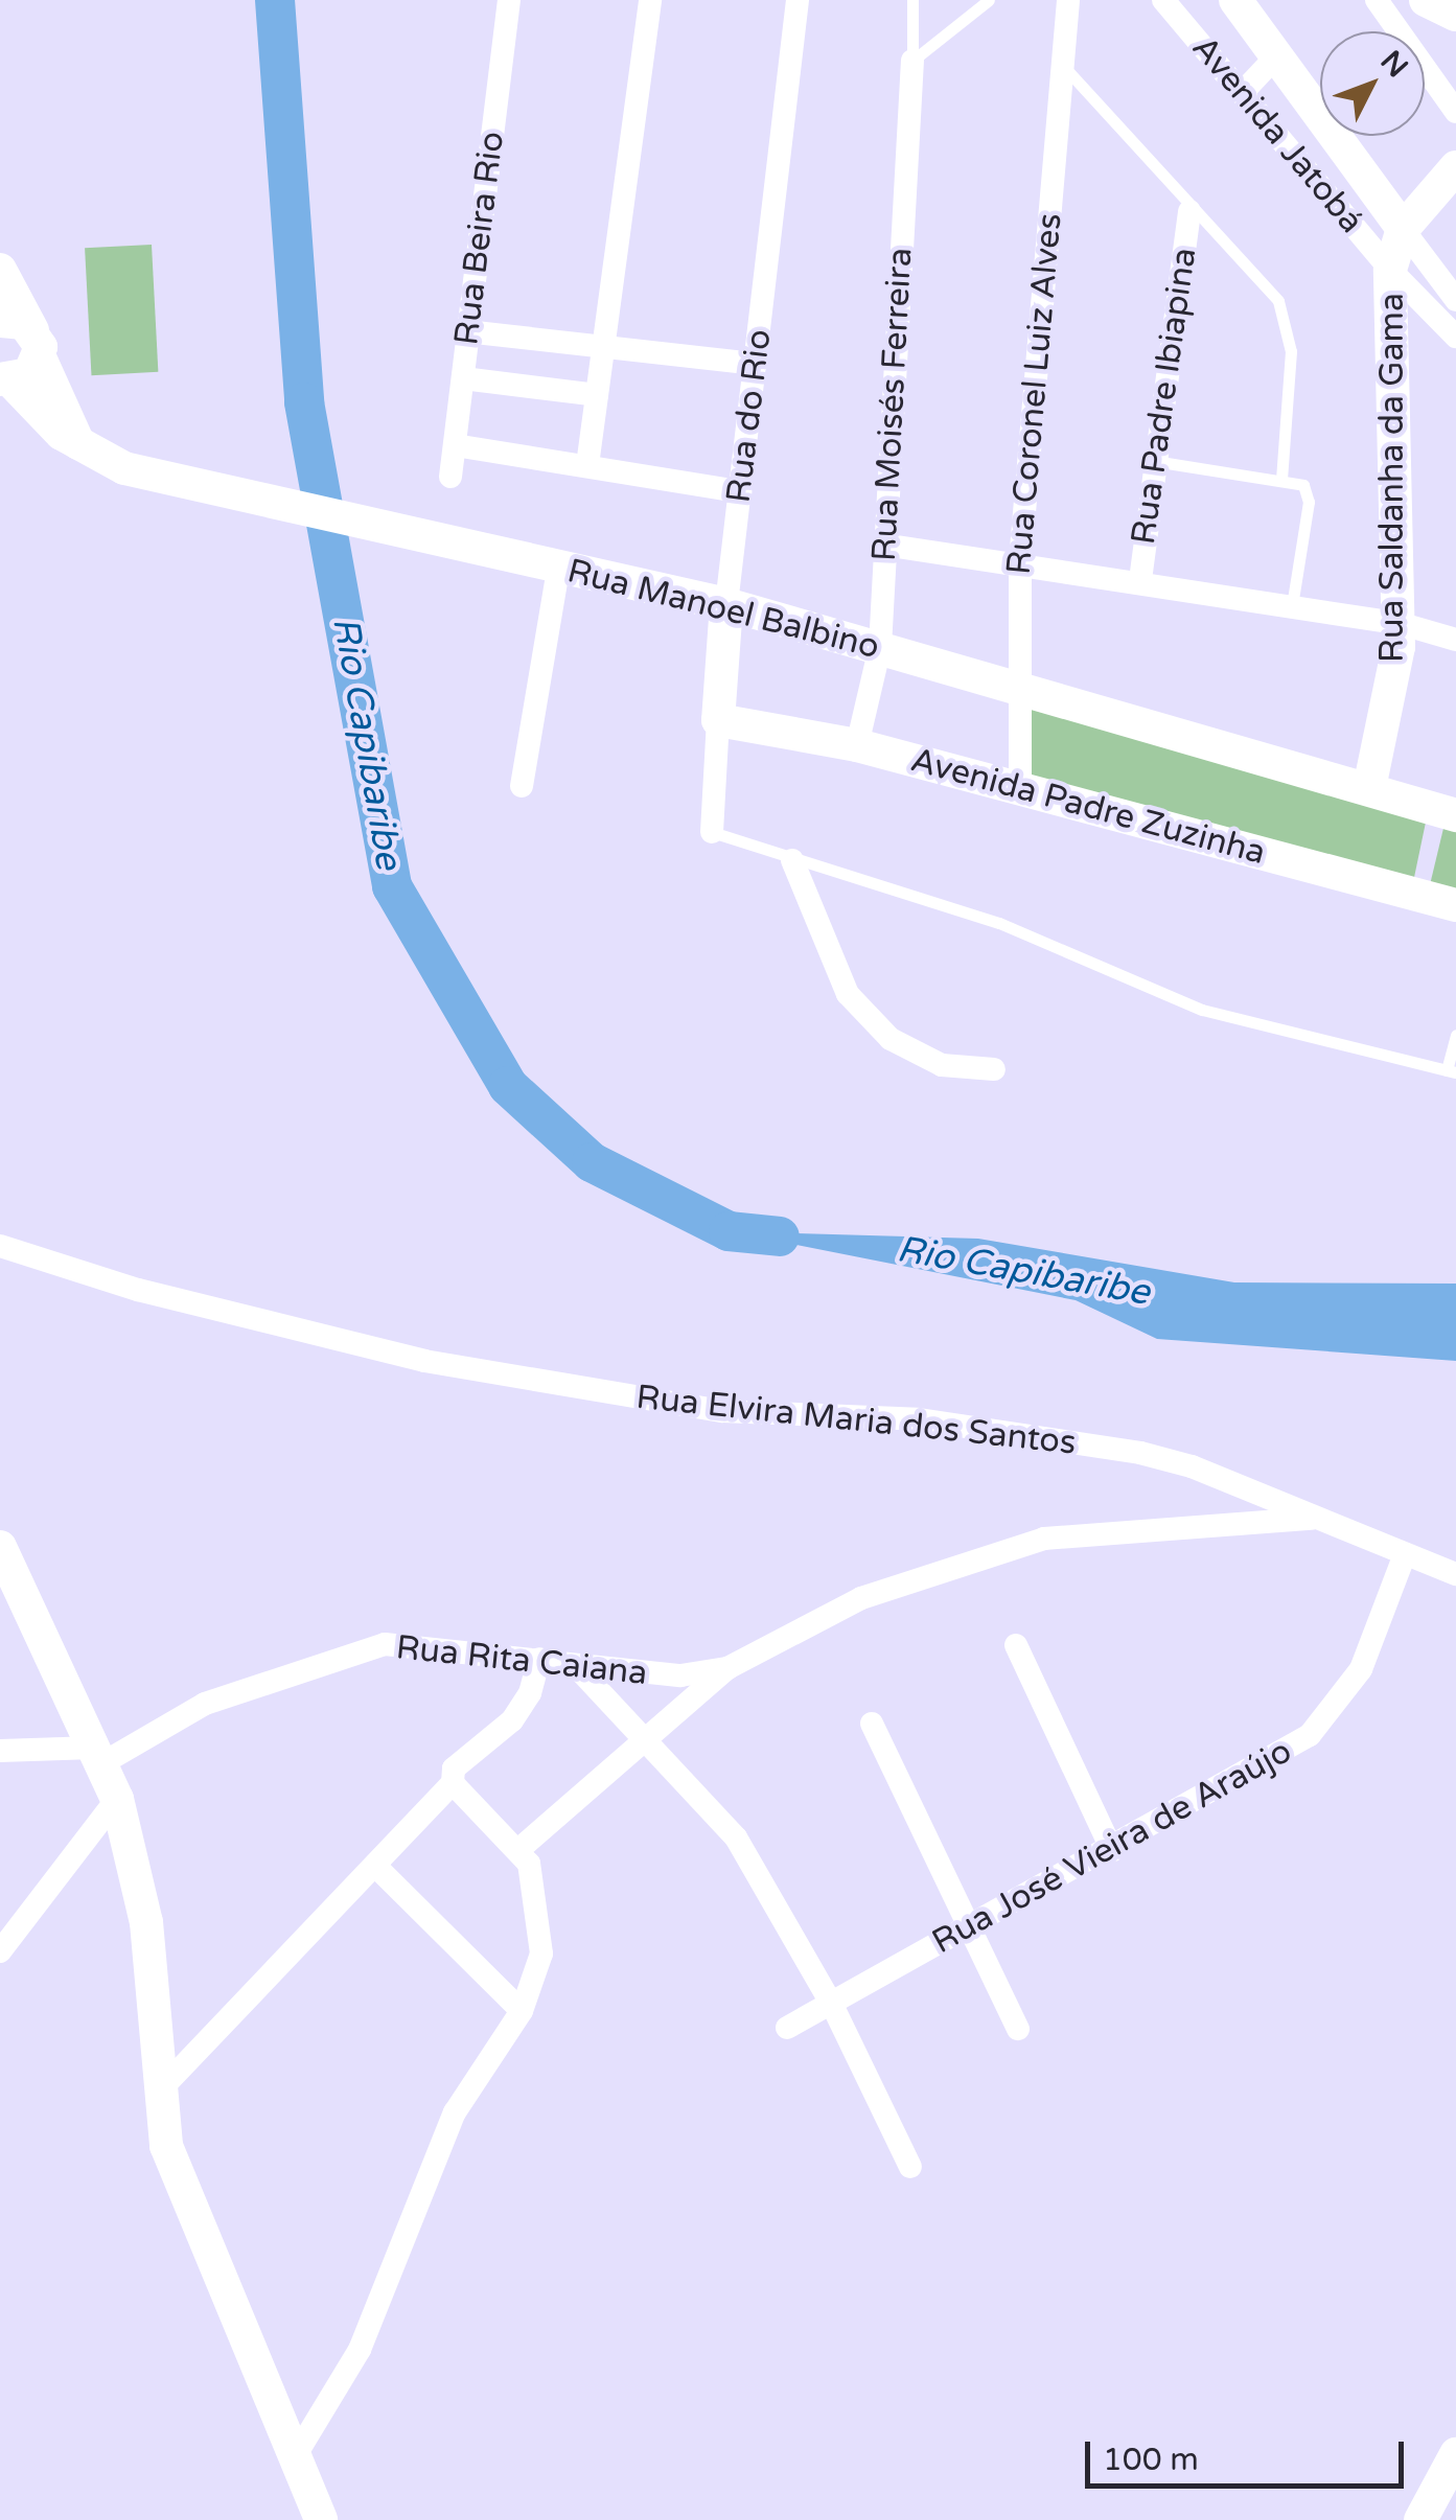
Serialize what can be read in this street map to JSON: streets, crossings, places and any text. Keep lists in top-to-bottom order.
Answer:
{
  "streets": {
    "street": [
      "Avenida Jatobá",
      "Rua Beira Rio",
      "Rua Coronel Luiz Alves",
      "Rua Padre Ibiapina",
      "Rua Moisés Ferreira",
      "Rua do Rio",
      "Rua Saldanha da Gama",
      "Rua Manoel Balbino",
      "Avenida Padre Zuzinha",
      "Rua Elvira Maria dos Santos",
      "Rua Rita Caiana",
      "Rua José Vieira de Araújo"
    ]
  },
  "crossings": [
    ["Avenida Jatobá", "Rua Saldanha da Gama"],
    ["Rua Coronel Luiz Alves", "Rua Manoel Balbino"],
    ["Rua Coronel Luiz Alves", "Avenida Padre Zuzinha"],
    ["Rua Moisés Ferreira", "Rua Manoel Balbino"],
    ["Rua Moisés Ferreira", "Avenida Padre Zuzinha"],
    ["Rua do Rio", "Rua Manoel Balbino"],
    ["Rua do Rio", "Avenida Padre Zuzinha"],
    ["Rua Saldanha da Gama", "Rua Manoel Balbino"],
    ["Rua Elvira Maria dos Santos", "Rua Rita Caiana"],
    ["Rua Elvira Maria dos Santos", "Rua José Vieira de Araújo"]
  ],
  "water": ["Rio Capibaribe"],
  "scale_bar": "100 m",
  "north": "top right"
}
